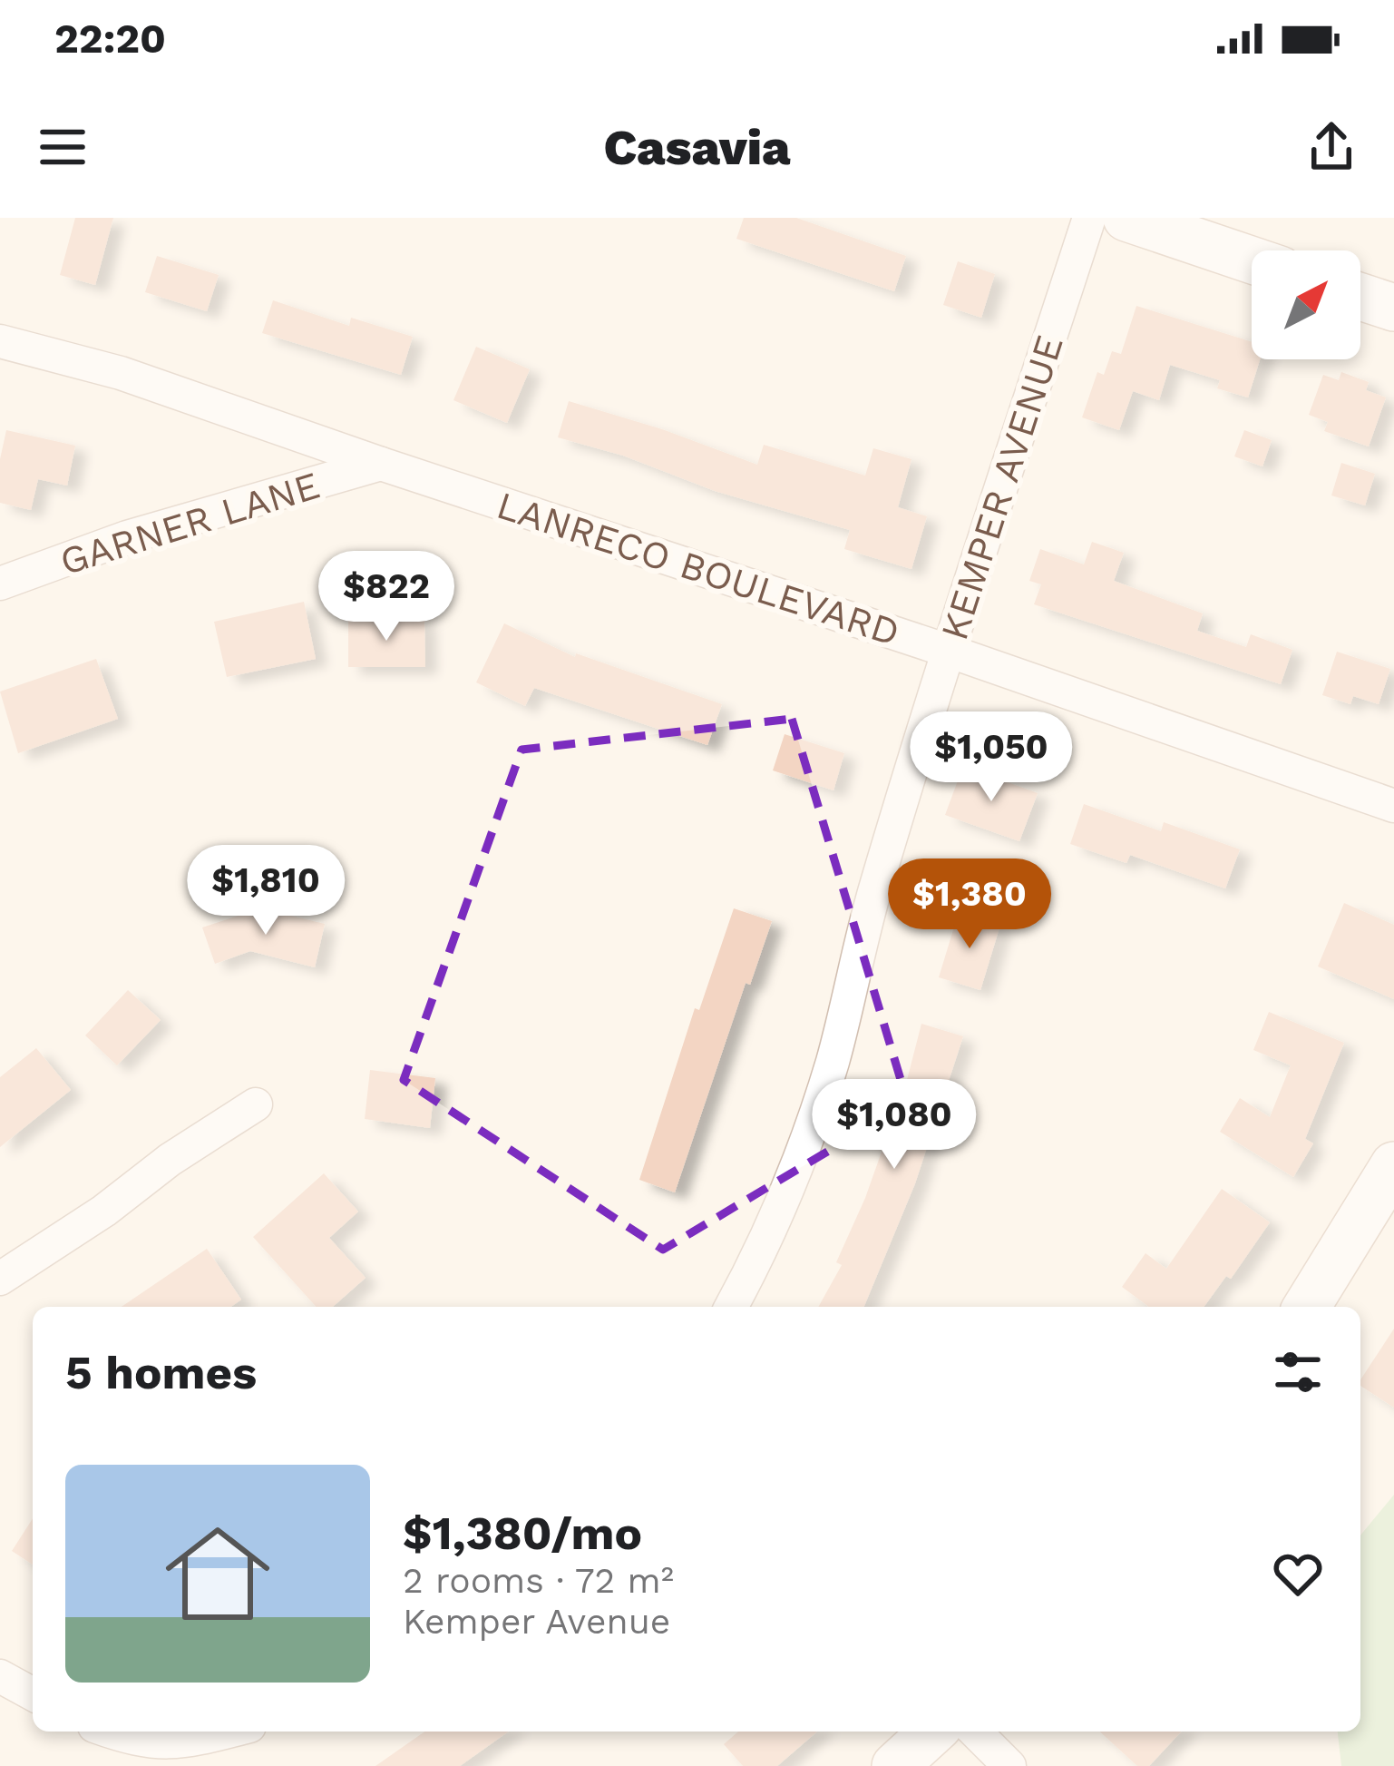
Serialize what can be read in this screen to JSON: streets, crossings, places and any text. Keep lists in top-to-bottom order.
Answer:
{
  "streets": {
    "street": ["KEMPER AVENUE", "GARNER LANE", "LANRECO BOULEVARD"]
  },
  "crossings": [
    ["KEMPER AVENUE", "LANRECO BOULEVARD"],
    ["GARNER LANE", "LANRECO BOULEVARD"]
  ],
  "north": "top right",
  "page": {
    "status": "22:20",
    "header": "Casavia",
    "price": [
      "$822",
      "$1,050",
      "$1,810",
      "$1,380",
      "$1,080"
    ],
    "heading": "5 homes",
    "list": [
      {
        "name": "$1,380/mo",
        "note": "2 rooms · 72 m² · Kemper Avenue"
      }
    ]
  }
}
